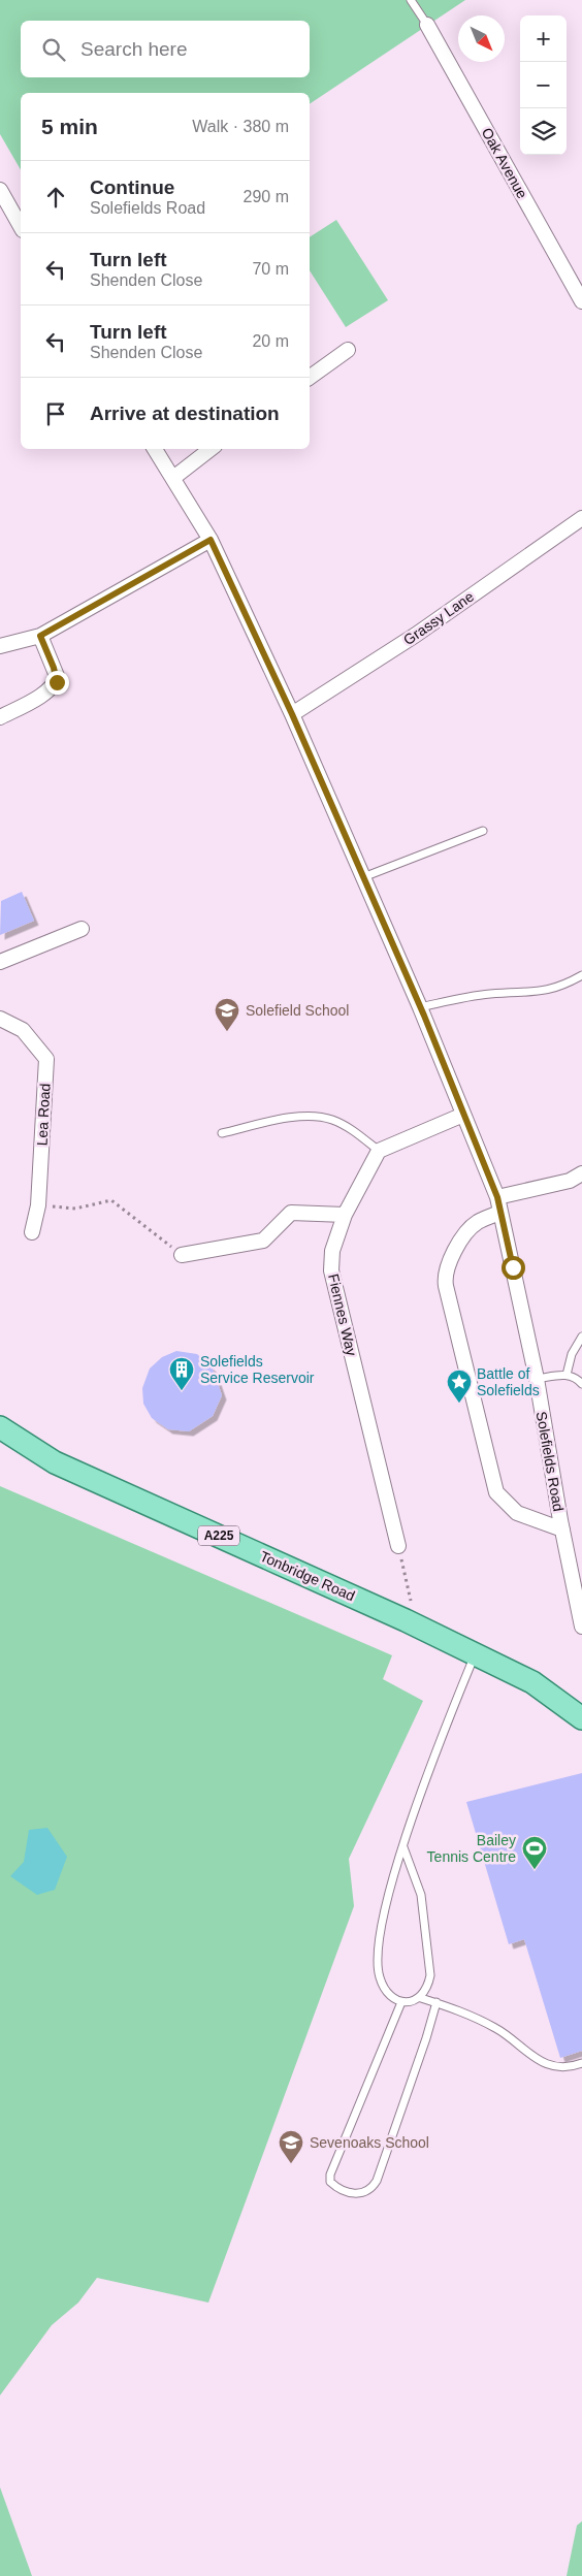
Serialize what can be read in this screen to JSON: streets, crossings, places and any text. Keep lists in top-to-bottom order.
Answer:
{
  "streets": {
    "main road": ["A225", "Tonbridge Road"],
    "street": [
      "Oak Avenue",
      "Grassy Lane",
      "Lea Road",
      "Fiennes Way",
      "Solefields Road"
    ]
  },
  "crossings": [
    ["Grassy Lane", "Solefields Road"]
  ],
  "places": {
    "school or university": ["Solefield School", "Sevenoaks School"],
    "building": ["Solefields Service Reservoir"],
    "place": ["Battle of Solefields"],
    "sports": ["Bailey Tennis Centre"]
  },
  "north": "bottom right",
  "page": {
    "map_buttons": ["+", "−"],
    "search": "Search here",
    "heading": ["5 min", "Walk · 380 m"],
    "list": [
      ["Continue", "Solefields Road", "290 m"],
      ["Turn left", "Shenden Close", "70 m"],
      ["Turn left", "Shenden Close", "20 m"],
      "Arrive at destination"
    ]
  }
}
